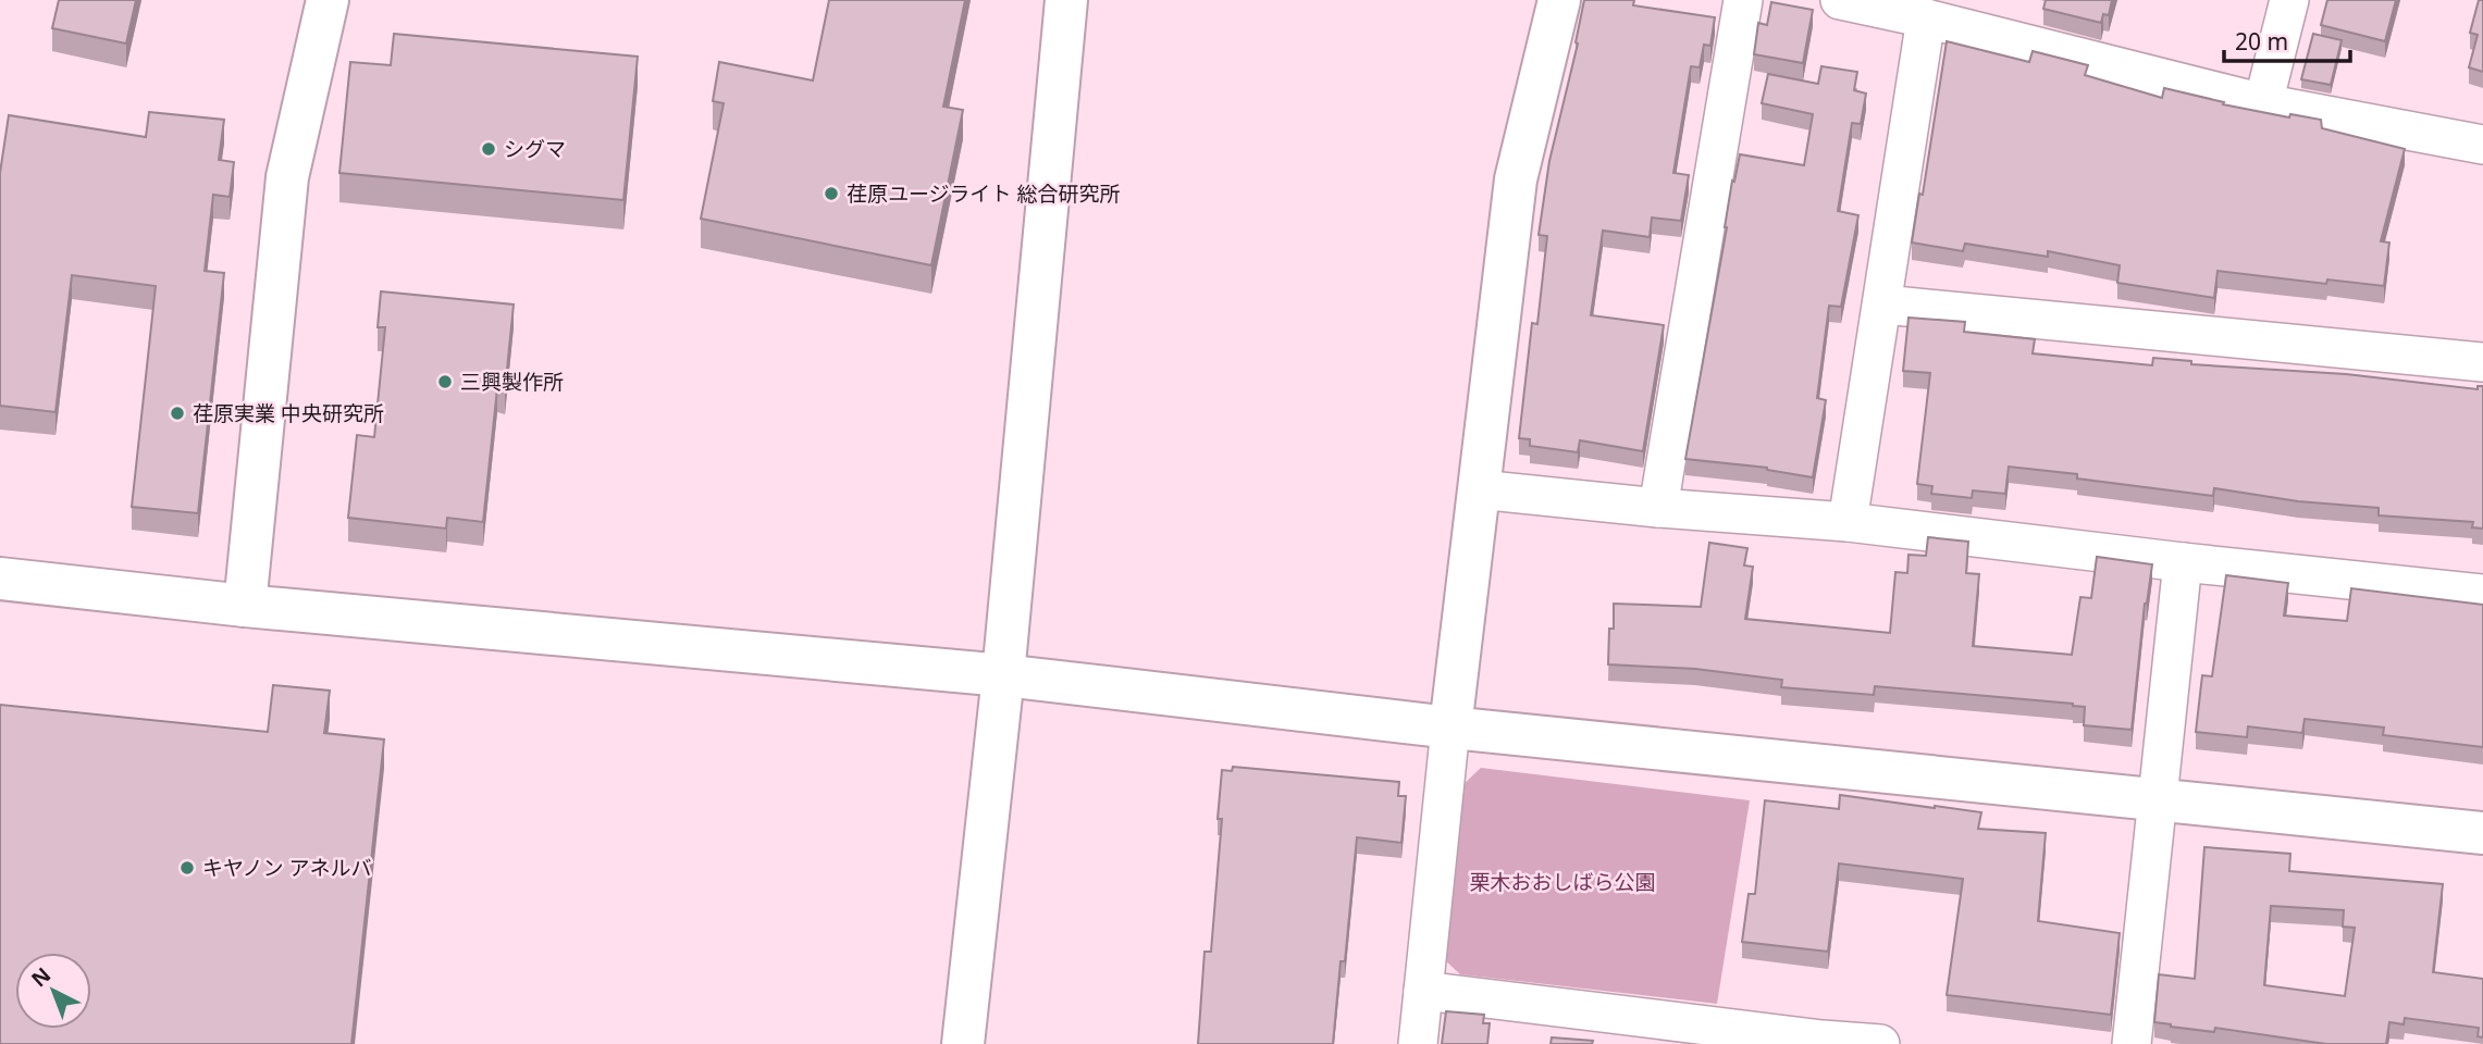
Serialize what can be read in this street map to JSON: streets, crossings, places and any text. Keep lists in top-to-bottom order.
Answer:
{
  "parks": ["栗木おおしばら公園"],
  "places": [
    "シグマ",
    "荏原ユージライト 総合研究所",
    "三興製作所",
    "荏原実業 中央研究所",
    "キヤノン アネルバ"
  ],
  "scale_bar": "20 m",
  "north": "top left"
}
